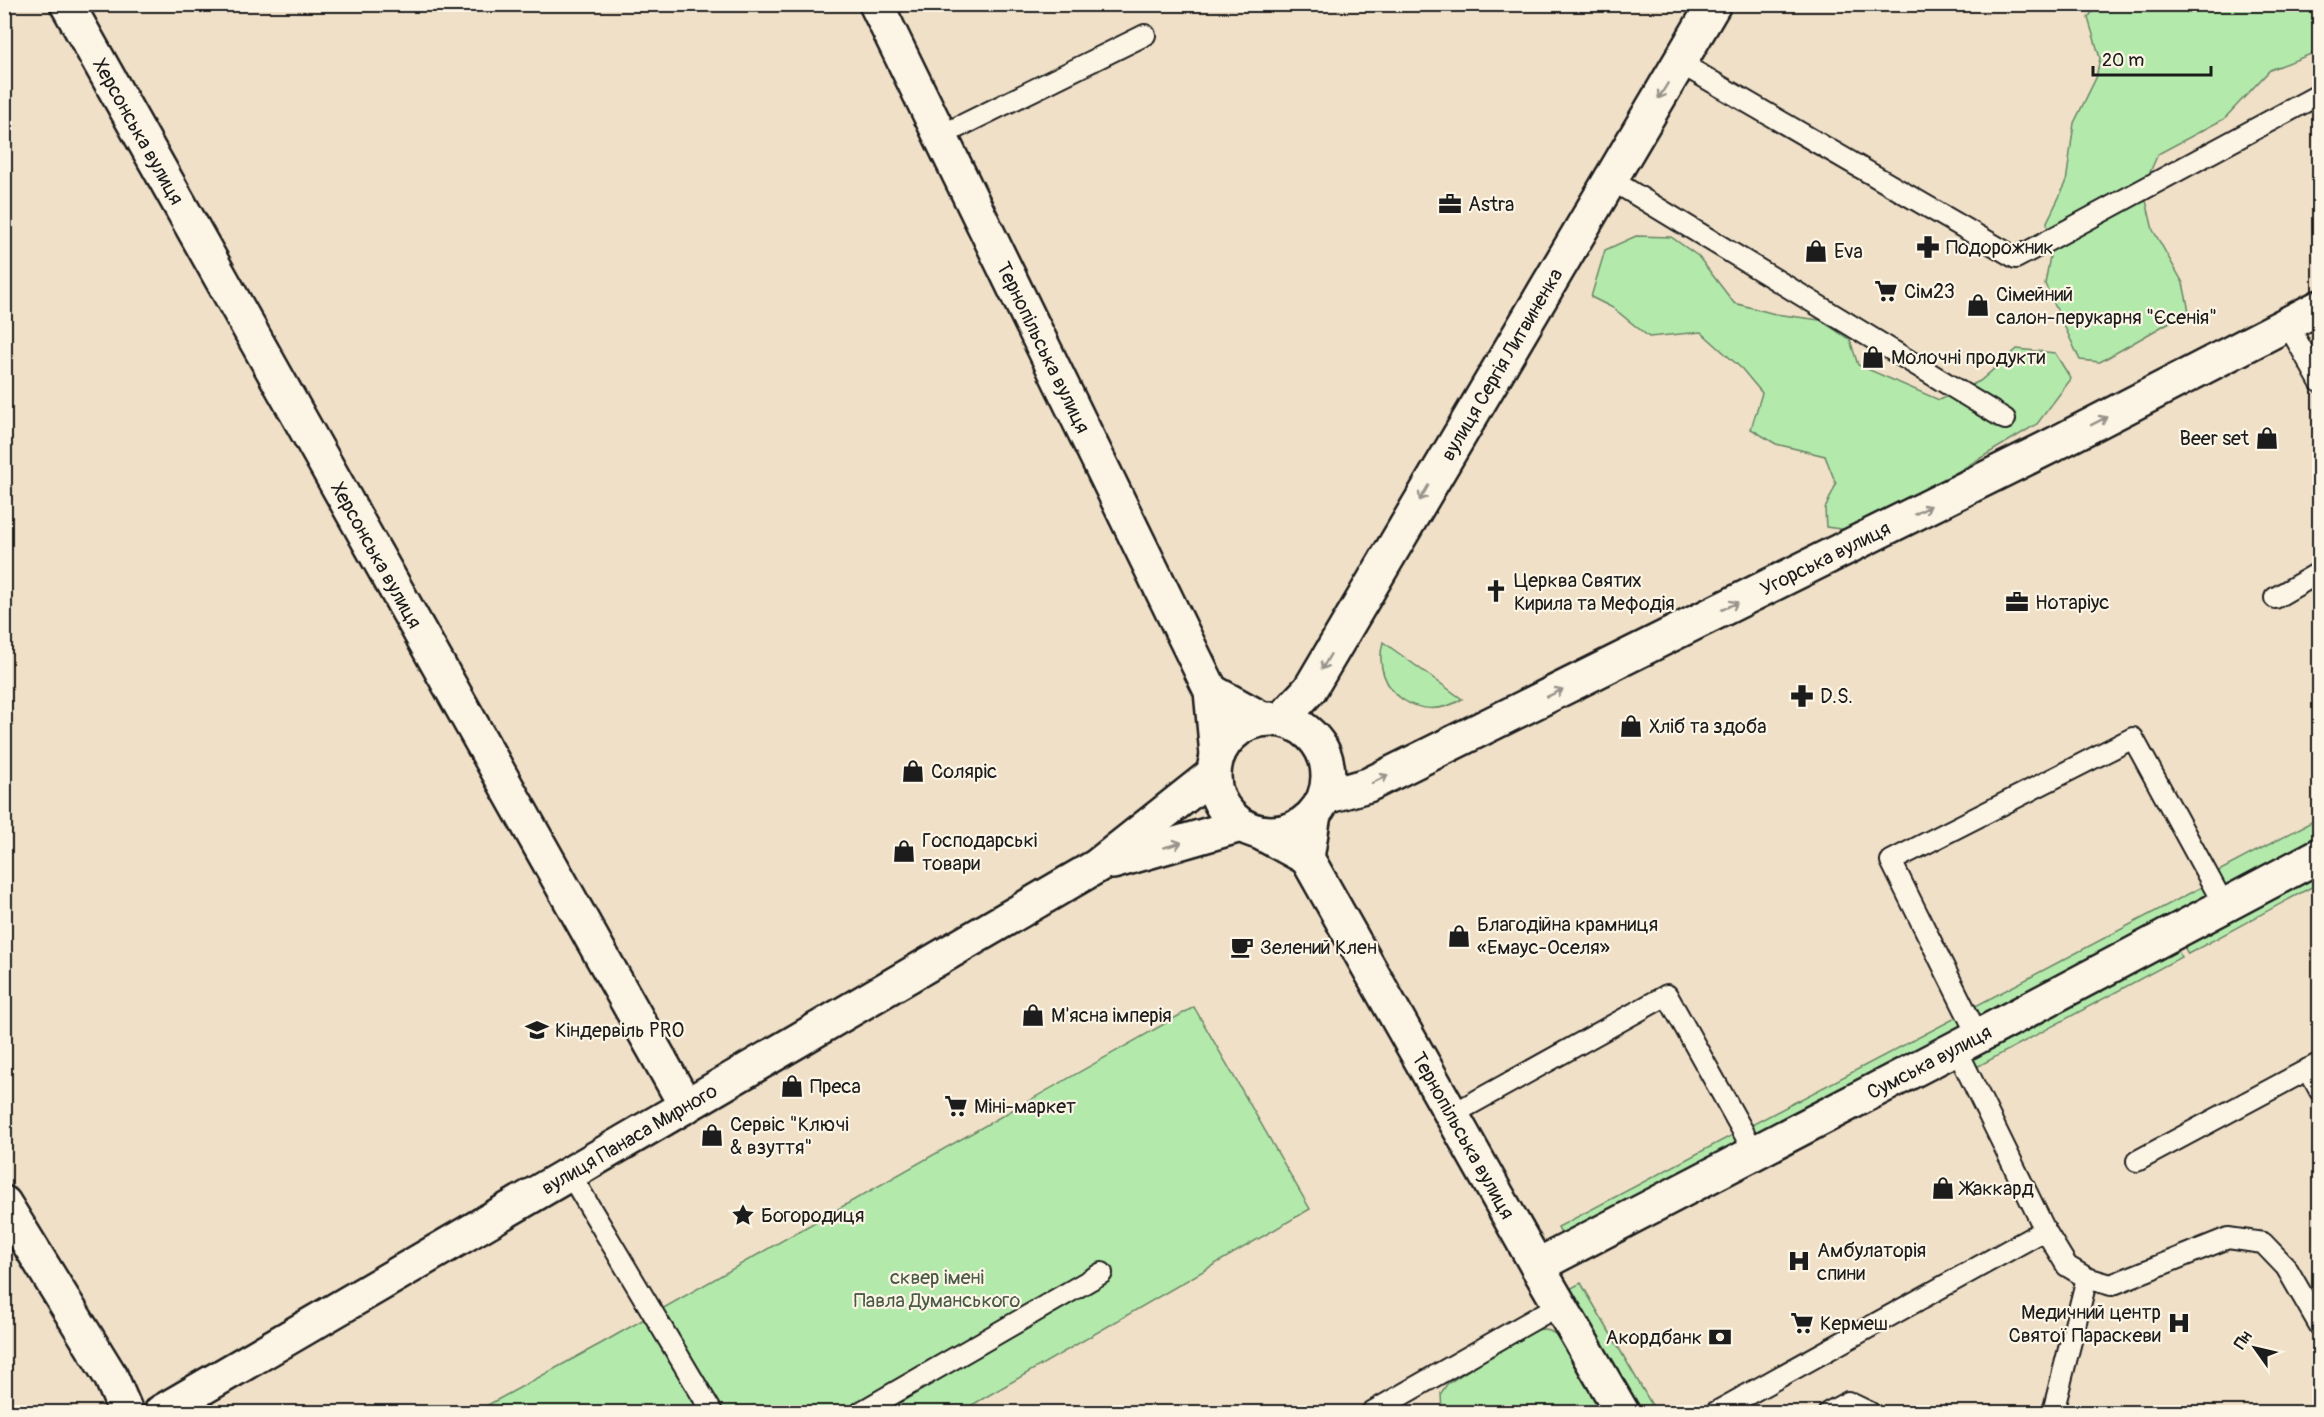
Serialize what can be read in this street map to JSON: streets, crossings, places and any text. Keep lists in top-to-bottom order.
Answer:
{
  "streets": {
    "street": [
      "Херсонська вулиця",
      "Тернопільська вулиця",
      "вулиця Сергія Литвиненка",
      "Угорська вулиця",
      "Сумська вулиця",
      "вулиця Панаса Мирного"
    ]
  },
  "crossings": [
    ["Херсонська вулиця", "вулиця Панаса Мирного"],
    ["Тернопільська вулиця", "вулиця Сергія Литвиненка"],
    ["Тернопільська вулиця", "Угорська вулиця"],
    ["Тернопільська вулиця", "Сумська вулиця"],
    ["Тернопільська вулиця", "вулиця Панаса Мирного"],
    ["вулиця Сергія Литвиненка", "Угорська вулиця"],
    ["вулиця Сергія Литвиненка", "вулиця Панаса Мирного"],
    ["Угорська вулиця", "вулиця Панаса Мирного"]
  ],
  "one_way": ["вулиця Сергія Литвиненка", "Угорська вулиця"],
  "parks": ["сквер імені Павла Думанського"],
  "places": {
    "office": ["Astra", "Нотаріус"],
    "pharmacy": ["Подорожник", "D.S."],
    "shop": [
      "Eva",
      "Сімейний салон-перукарня \"Єсенія\"",
      "Молочні продукти",
      "Beer set",
      "Хліб та здоба",
      "Соляріс",
      "Господарські товари",
      "Благодійна крамниця «Емаус-Оселя»",
      "М'ясна імперія",
      "Преса",
      "Сервіс \"Ключі & взуття\"",
      "Жаккард"
    ],
    "supermarket": ["Сім23", "Міні-маркет", "Кермеш"],
    "church": ["Церква Святих Кирила та Мефодія"],
    "cafe": ["Зелений Клен"],
    "school or university": ["Кіндервіль PRO"],
    "place": ["Богородиця"],
    "hospital": ["Амбулаторія спини", "Медичний центр Святої Параскеви"],
    "bank": ["Акордбанк"]
  },
  "scale_bar": "20 m",
  "north": "top left"
}
